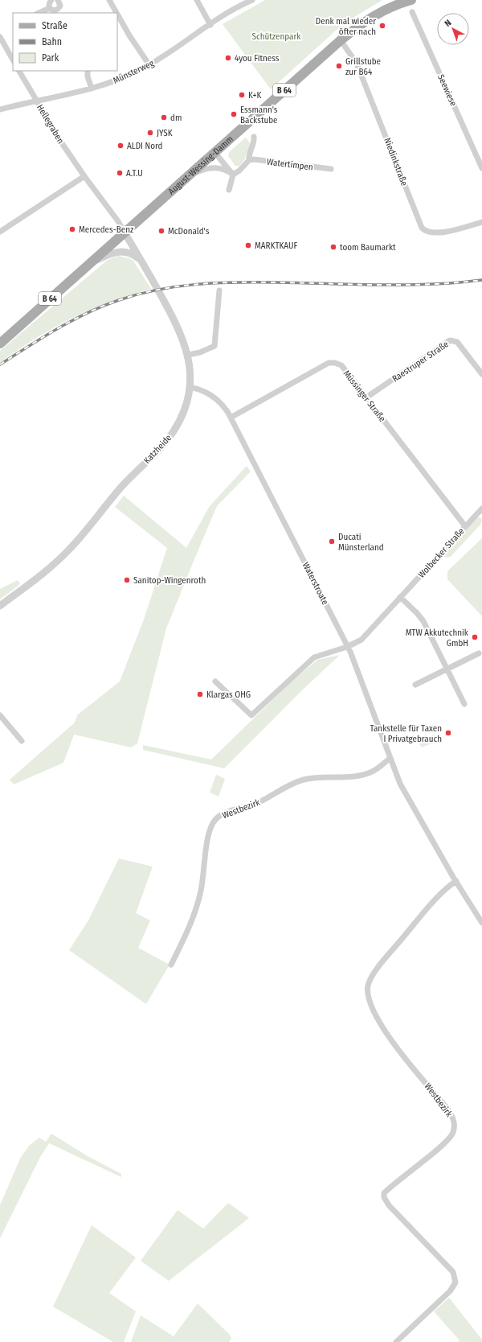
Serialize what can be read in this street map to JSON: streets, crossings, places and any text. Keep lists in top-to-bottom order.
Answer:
{
  "streets": {
    "main road": ["B 64", "August-Wessing-Damm"],
    "street": [
      "Münsterweg",
      "Seewiese",
      "Hellegraben",
      "Niedinkstraße",
      "Watertimpen",
      "Raestruper Straße",
      "Müssinger Straße",
      "Katzheide",
      "Wolbecker Straße",
      "Waterstroate",
      "Westbezirk"
    ]
  },
  "crossings": [
    ["Münsterweg", "Hellegraben"],
    ["Hellegraben", "August-Wessing-Damm"],
    ["Hellegraben", "Katzheide"],
    ["Niedinkstraße", "August-Wessing-Damm"],
    ["August-Wessing-Damm", "Katzheide"],
    ["Raestruper Straße", "Müssinger Straße"],
    ["Müssinger Straße", "Wolbecker Straße"],
    ["Müssinger Straße", "Waterstroate"],
    ["Katzheide", "Waterstroate"],
    ["Wolbecker Straße", "Waterstroate"]
  ],
  "parks": ["Schützenpark"],
  "places": [
    "Denk mal wieder öfter nach",
    "4you Fitness",
    "Grillstube zur B64",
    "K+K",
    "Essmann's Backstube",
    "dm",
    "JYSK",
    "ALDI Nord",
    "A.T.U",
    "Mercedes-Benz",
    "McDonald's",
    "MARKTKAUF",
    "toom Baumarkt",
    "Ducati Münsterland",
    "Sanitop-Wingenroth",
    "MTW Akkutechnik GmbH",
    "Klargas OHG",
    "Tankstelle für Taxen I Privatgebrauch"
  ],
  "legend": ["Straße", "Bahn", "Park"],
  "north": "top left"
}
